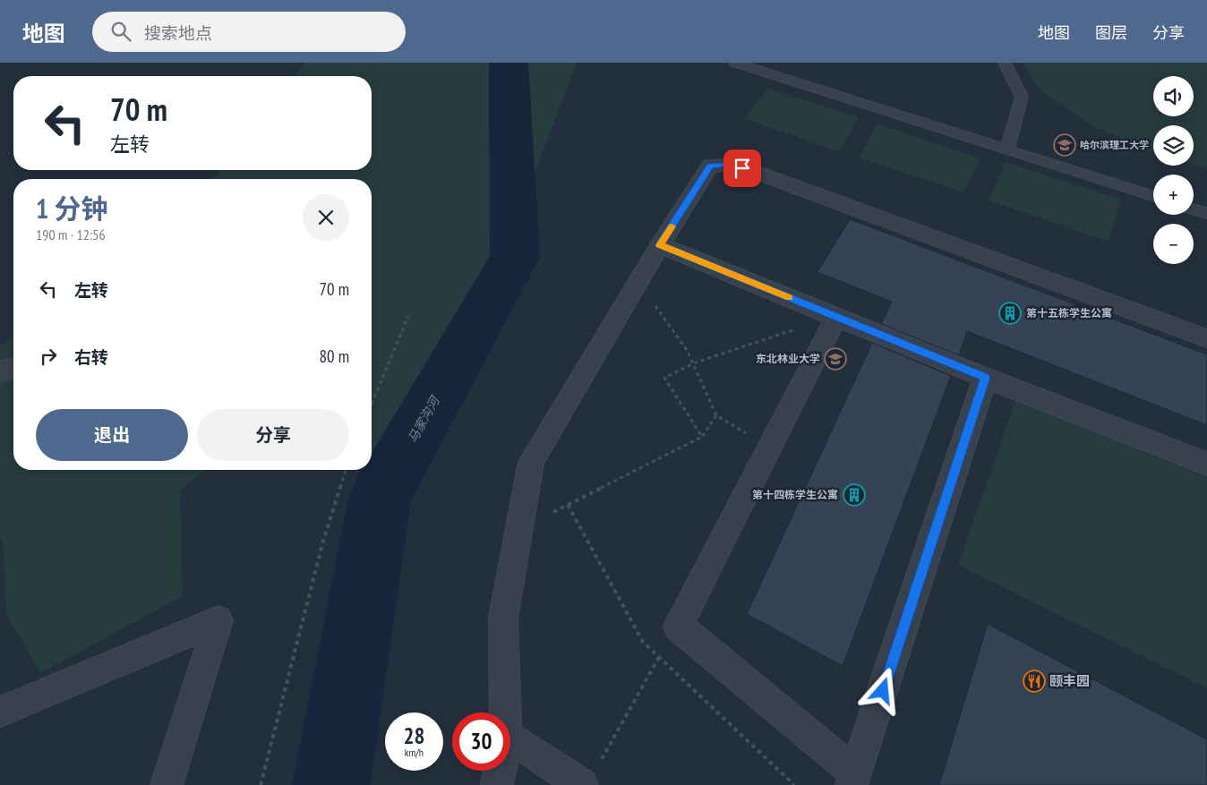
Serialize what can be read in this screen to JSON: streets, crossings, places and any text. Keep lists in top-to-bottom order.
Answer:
{
  "water": ["马家沟河"],
  "places": {
    "school or university": ["哈尔滨理工大学", "东北林业大学"],
    "building": ["第十五栋学生公寓", "第十四栋学生公寓"],
    "restaurant": ["颐丰园"]
  },
  "page": {
    "header": "地图",
    "search": "搜索地点",
    "nav": ["地图", "图层", "分享"],
    "map_buttons": ["+", "−"],
    "turn": ["70 m", "左转"],
    "heading": ["1 分钟", "190 m · 12:56"],
    "list": [
      {
        "name": "左转",
        "value": "70 m"
      },
      {
        "name": "右转",
        "value": "80 m"
      }
    ],
    "buttons": ["退出", "分享"],
    "speed": "28 km/h",
    "limit": "30"
  }
}
